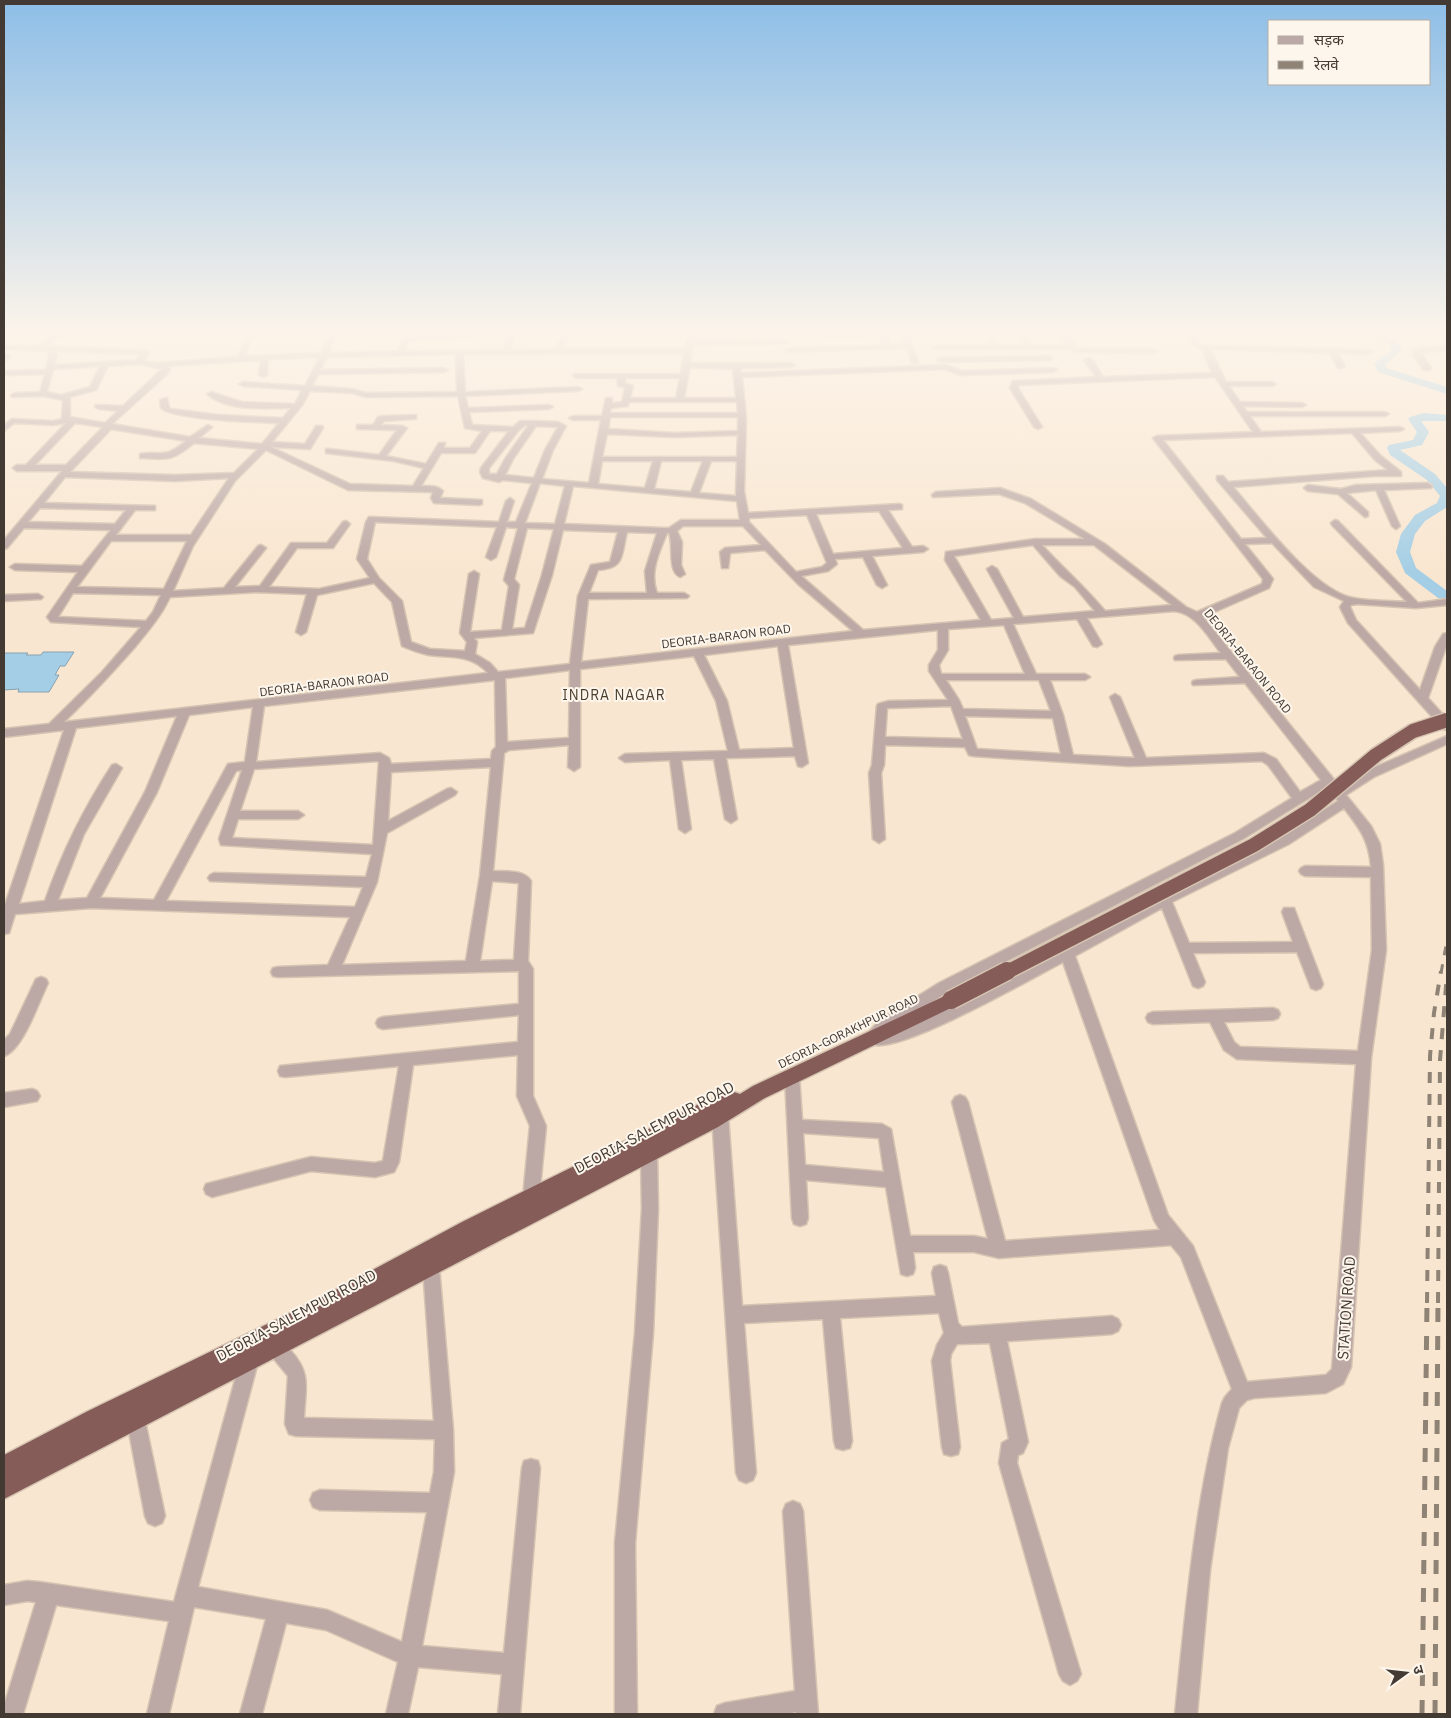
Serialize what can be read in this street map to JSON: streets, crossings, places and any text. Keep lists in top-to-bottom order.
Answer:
{
  "streets": {
    "highway": ["DEORIA-GORAKHPUR ROAD", "DEORIA-SALEMPUR ROAD"],
    "street": ["DEORIA-BARAON ROAD", "STATION ROAD"]
  },
  "crossings": [
    ["DEORIA-BARAON ROAD", "STATION ROAD"],
    ["DEORIA-GORAKHPUR ROAD", "DEORIA-SALEMPUR ROAD"]
  ],
  "districts": ["INDRA NAGAR"],
  "legend": ["सड़क", "रेलवे"],
  "north": "right"
}
